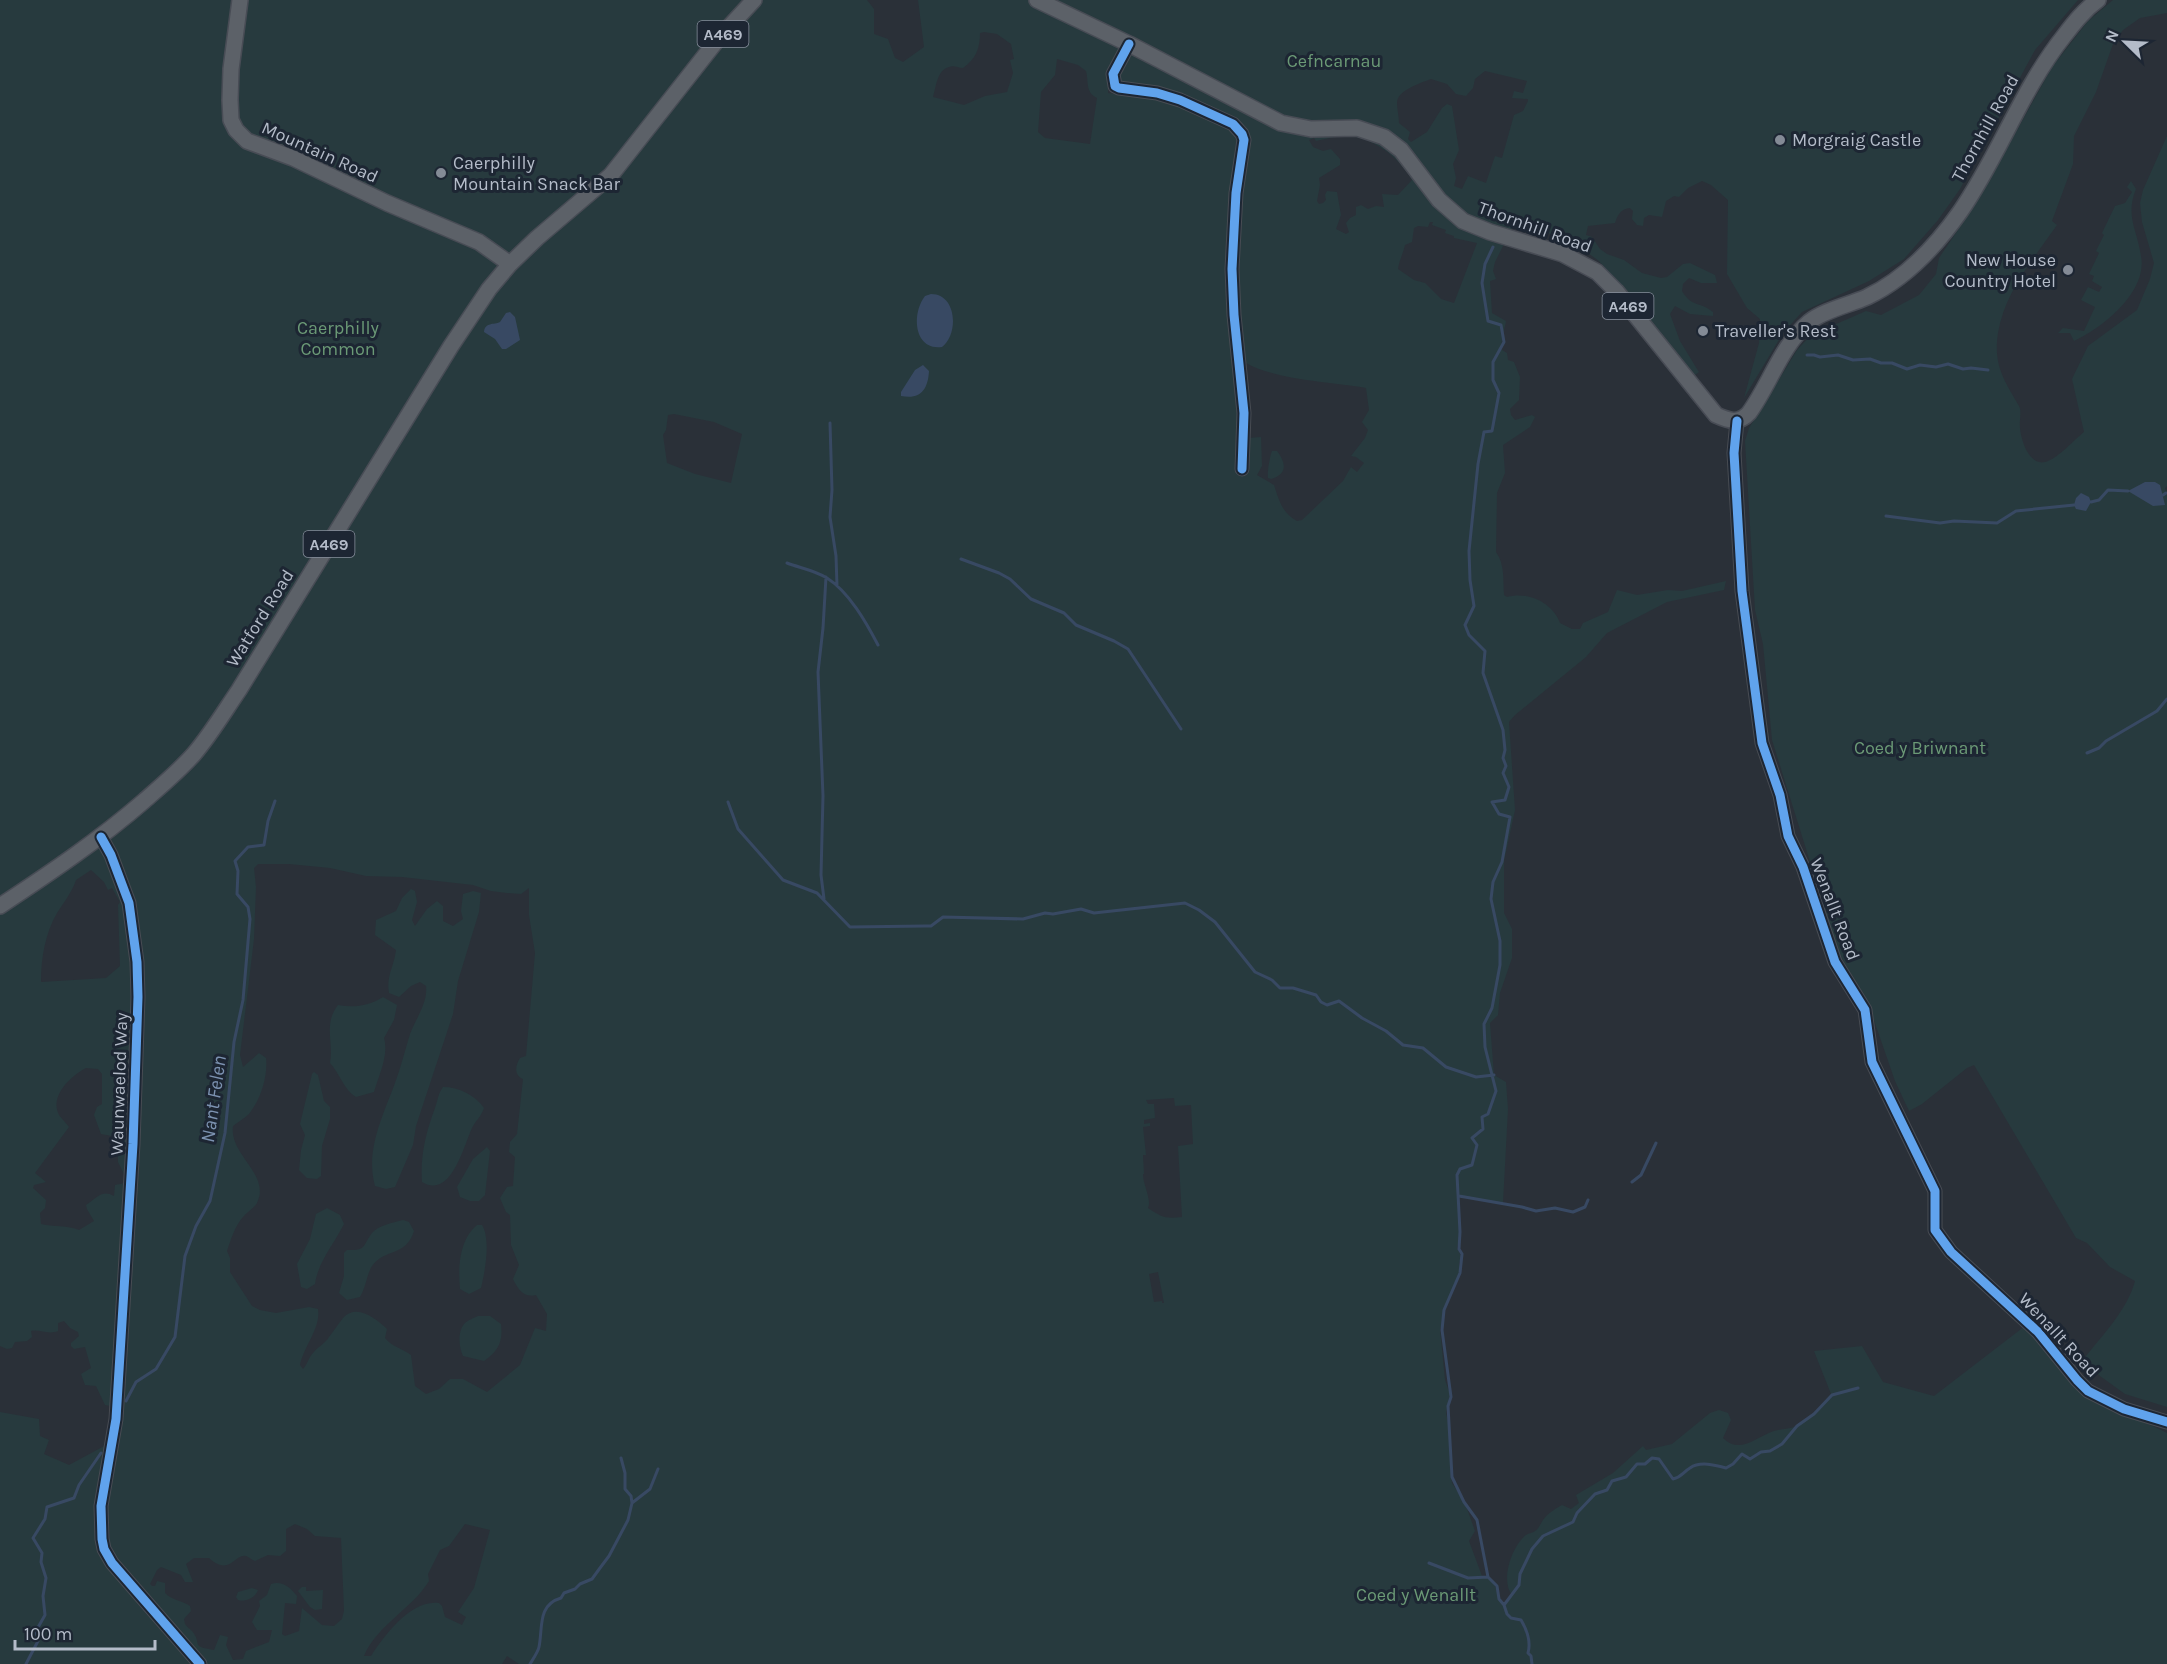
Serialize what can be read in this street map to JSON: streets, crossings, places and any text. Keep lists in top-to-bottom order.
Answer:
{
  "streets": {
    "main road": [
      "A469",
      "Thornhill Road",
      "Mountain Road",
      "Watford Road"
    ],
    "street": ["Wenallt Road", "Waunwaelod Way"]
  },
  "crossings": [
    ["A469", "Mountain Road"],
    ["A469", "Watford Road"],
    ["Thornhill Road", "Wenallt Road"],
    ["Mountain Road", "Watford Road"],
    ["Watford Road", "Waunwaelod Way"]
  ],
  "water": ["Nant Felen"],
  "parks": [
    "Cefncarnau",
    "Caerphilly Common",
    "Coed y Briwnant",
    "Coed y Wenallt"
  ],
  "places": [
    "Morgraig Castle",
    "Caerphilly Mountain Snack Bar",
    "New House Country Hotel",
    "Traveller's Rest"
  ],
  "scale_bar": "100 m",
  "north": "top left"
}
